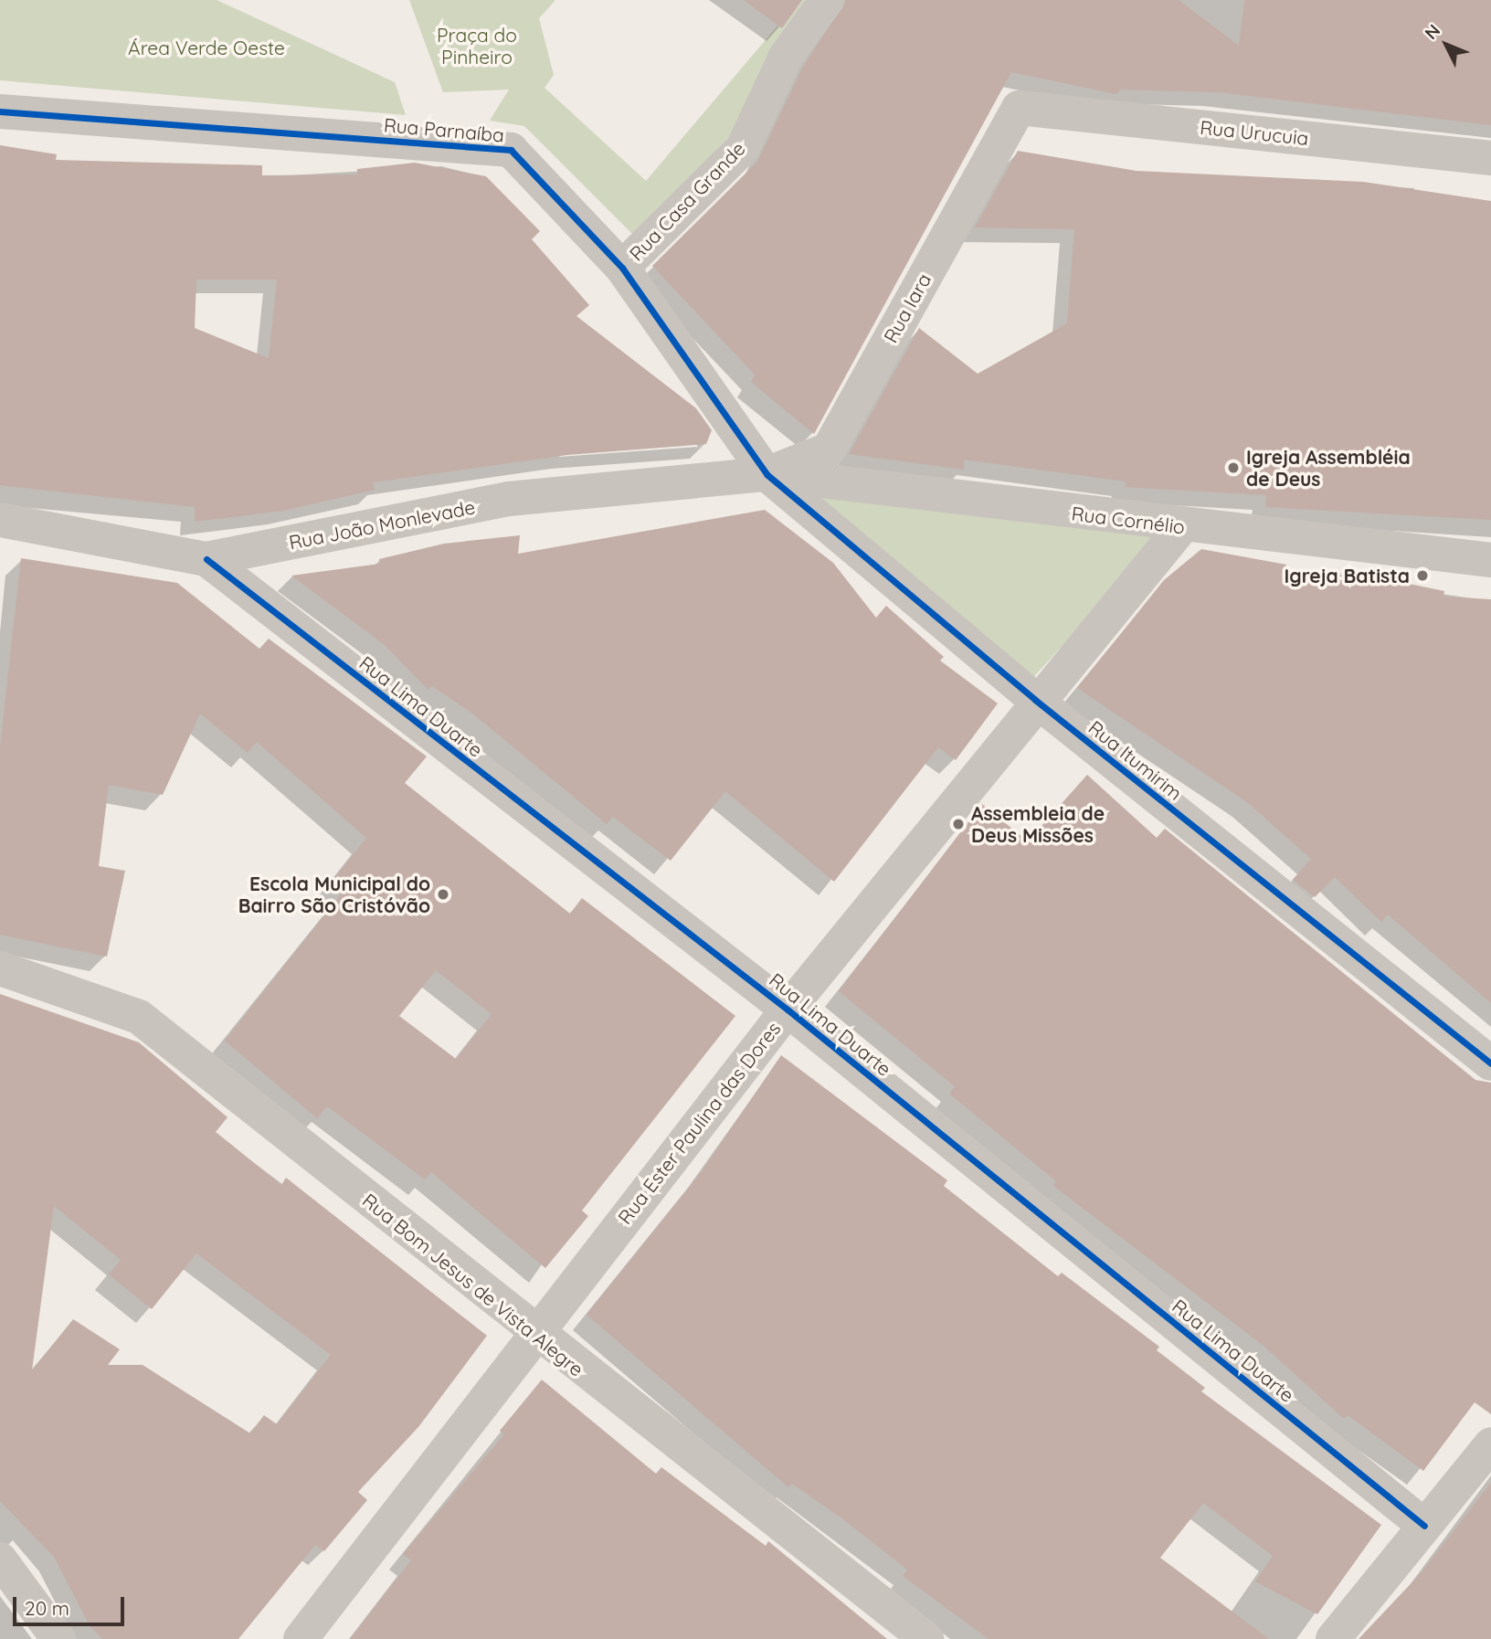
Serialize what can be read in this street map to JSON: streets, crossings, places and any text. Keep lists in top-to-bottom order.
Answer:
{
  "streets": {
    "street": [
      "Rua Parnaíba",
      "Rua Urucuia",
      "Rua Casa Grande",
      "Rua Iara",
      "Rua Cornélio",
      "Rua João Monlevade",
      "Rua Lima Duarte",
      "Rua Itumirim",
      "Rua Ester Paulina das Dores",
      "Rua Bom Jesus de Vista Alegre"
    ]
  },
  "crossings": [
    ["Rua Parnaíba", "Rua Casa Grande"],
    ["Rua Parnaíba", "Rua Iara"],
    ["Rua Parnaíba", "Rua Cornélio"],
    ["Rua Parnaíba", "Rua João Monlevade"],
    ["Rua Parnaíba", "Rua Itumirim"],
    ["Rua Urucuia", "Rua Iara"],
    ["Rua Iara", "Rua Cornélio"],
    ["Rua Iara", "Rua João Monlevade"],
    ["Rua Iara", "Rua Itumirim"],
    ["Rua Cornélio", "Rua João Monlevade"],
    ["Rua Cornélio", "Rua Itumirim"],
    ["Rua Cornélio", "Rua Ester Paulina das Dores"],
    ["Rua João Monlevade", "Rua Lima Duarte"],
    ["Rua João Monlevade", "Rua Itumirim"],
    ["Rua Lima Duarte", "Rua Ester Paulina das Dores"],
    ["Rua Itumirim", "Rua Ester Paulina das Dores"],
    ["Rua Ester Paulina das Dores", "Rua Bom Jesus de Vista Alegre"]
  ],
  "parks": ["Praça do Pinheiro", "Área Verde Oeste"],
  "places": [
    "Igreja Assembléia de Deus",
    "Igreja Batista",
    "Assembleia de Deus Missões",
    "Escola Municipal do Bairro São Cristóvão"
  ],
  "scale_bar": "20 m",
  "north": "top left"
}
